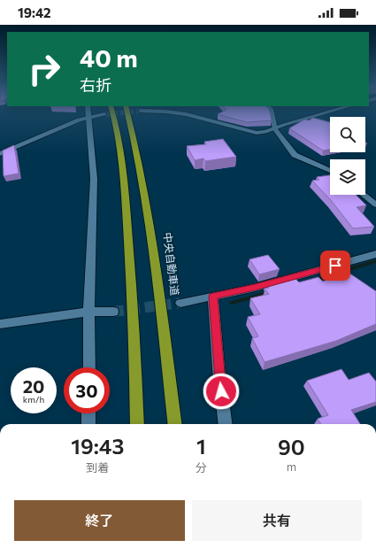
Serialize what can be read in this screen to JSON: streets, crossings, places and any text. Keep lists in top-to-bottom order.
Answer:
{
  "streets": {
    "highway": ["中央自動車道"]
  },
  "page": {
    "status": "19:42",
    "turn": ["40 m", "右折"],
    "speed": "20 km/h",
    "limit": "30",
    "eta": [
      "19:43",
      "到着",
      "1",
      "分",
      "90",
      "m"
    ],
    "buttons": ["終了", "共有"]
  }
}
